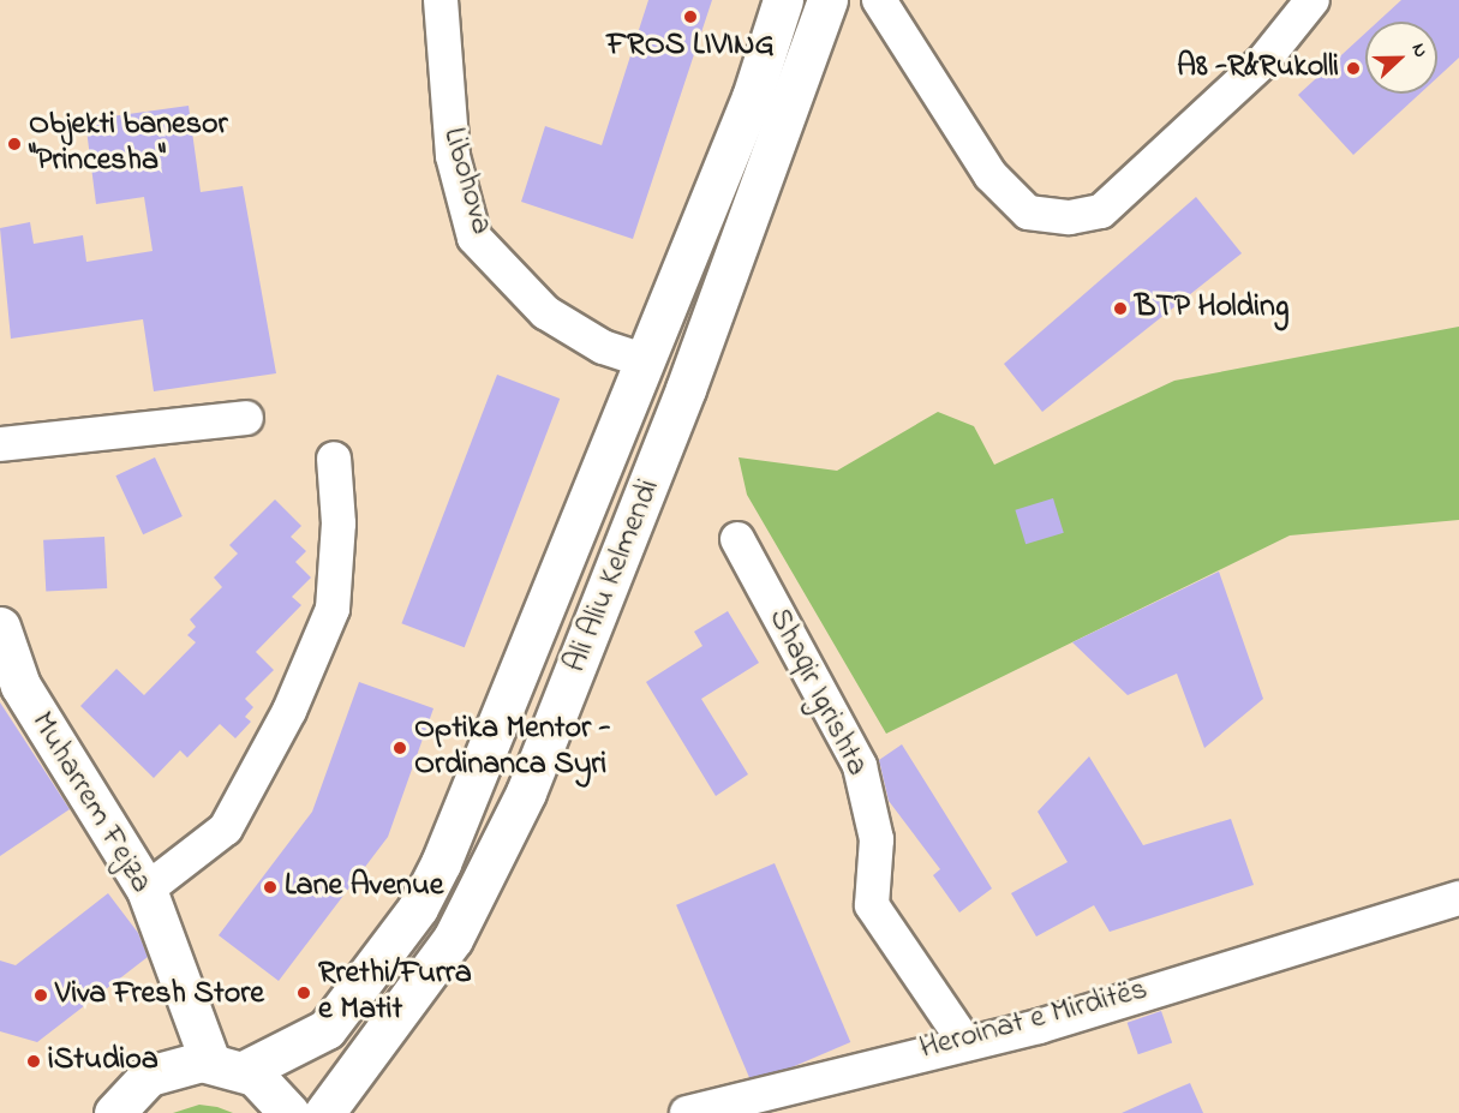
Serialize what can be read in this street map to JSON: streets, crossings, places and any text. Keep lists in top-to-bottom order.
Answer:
{
  "streets": {
    "main road": ["Ali Aliu Kelmendi", "Muharrem Fejza"],
    "street": ["Libohova", "Shaqir Igrishta", "Heroinat e Mirditës"]
  },
  "crossings": [
    ["Libohova", "Ali Aliu Kelmendi"],
    ["Ali Aliu Kelmendi", "Muharrem Fejza"],
    ["Shaqir Igrishta", "Heroinat e Mirditës"]
  ],
  "places": [
    "FROS LIVING",
    "A8 -R&Rukolli",
    "Objekti banesor \"Princesha\"",
    "BTP Holding",
    "Optika Mentor - Ordinanca Syri",
    "Lane Avenue",
    "Rrethi/Furra e Matit",
    "Viva Fresh Store",
    "iStudioa"
  ],
  "north": "right"
}
